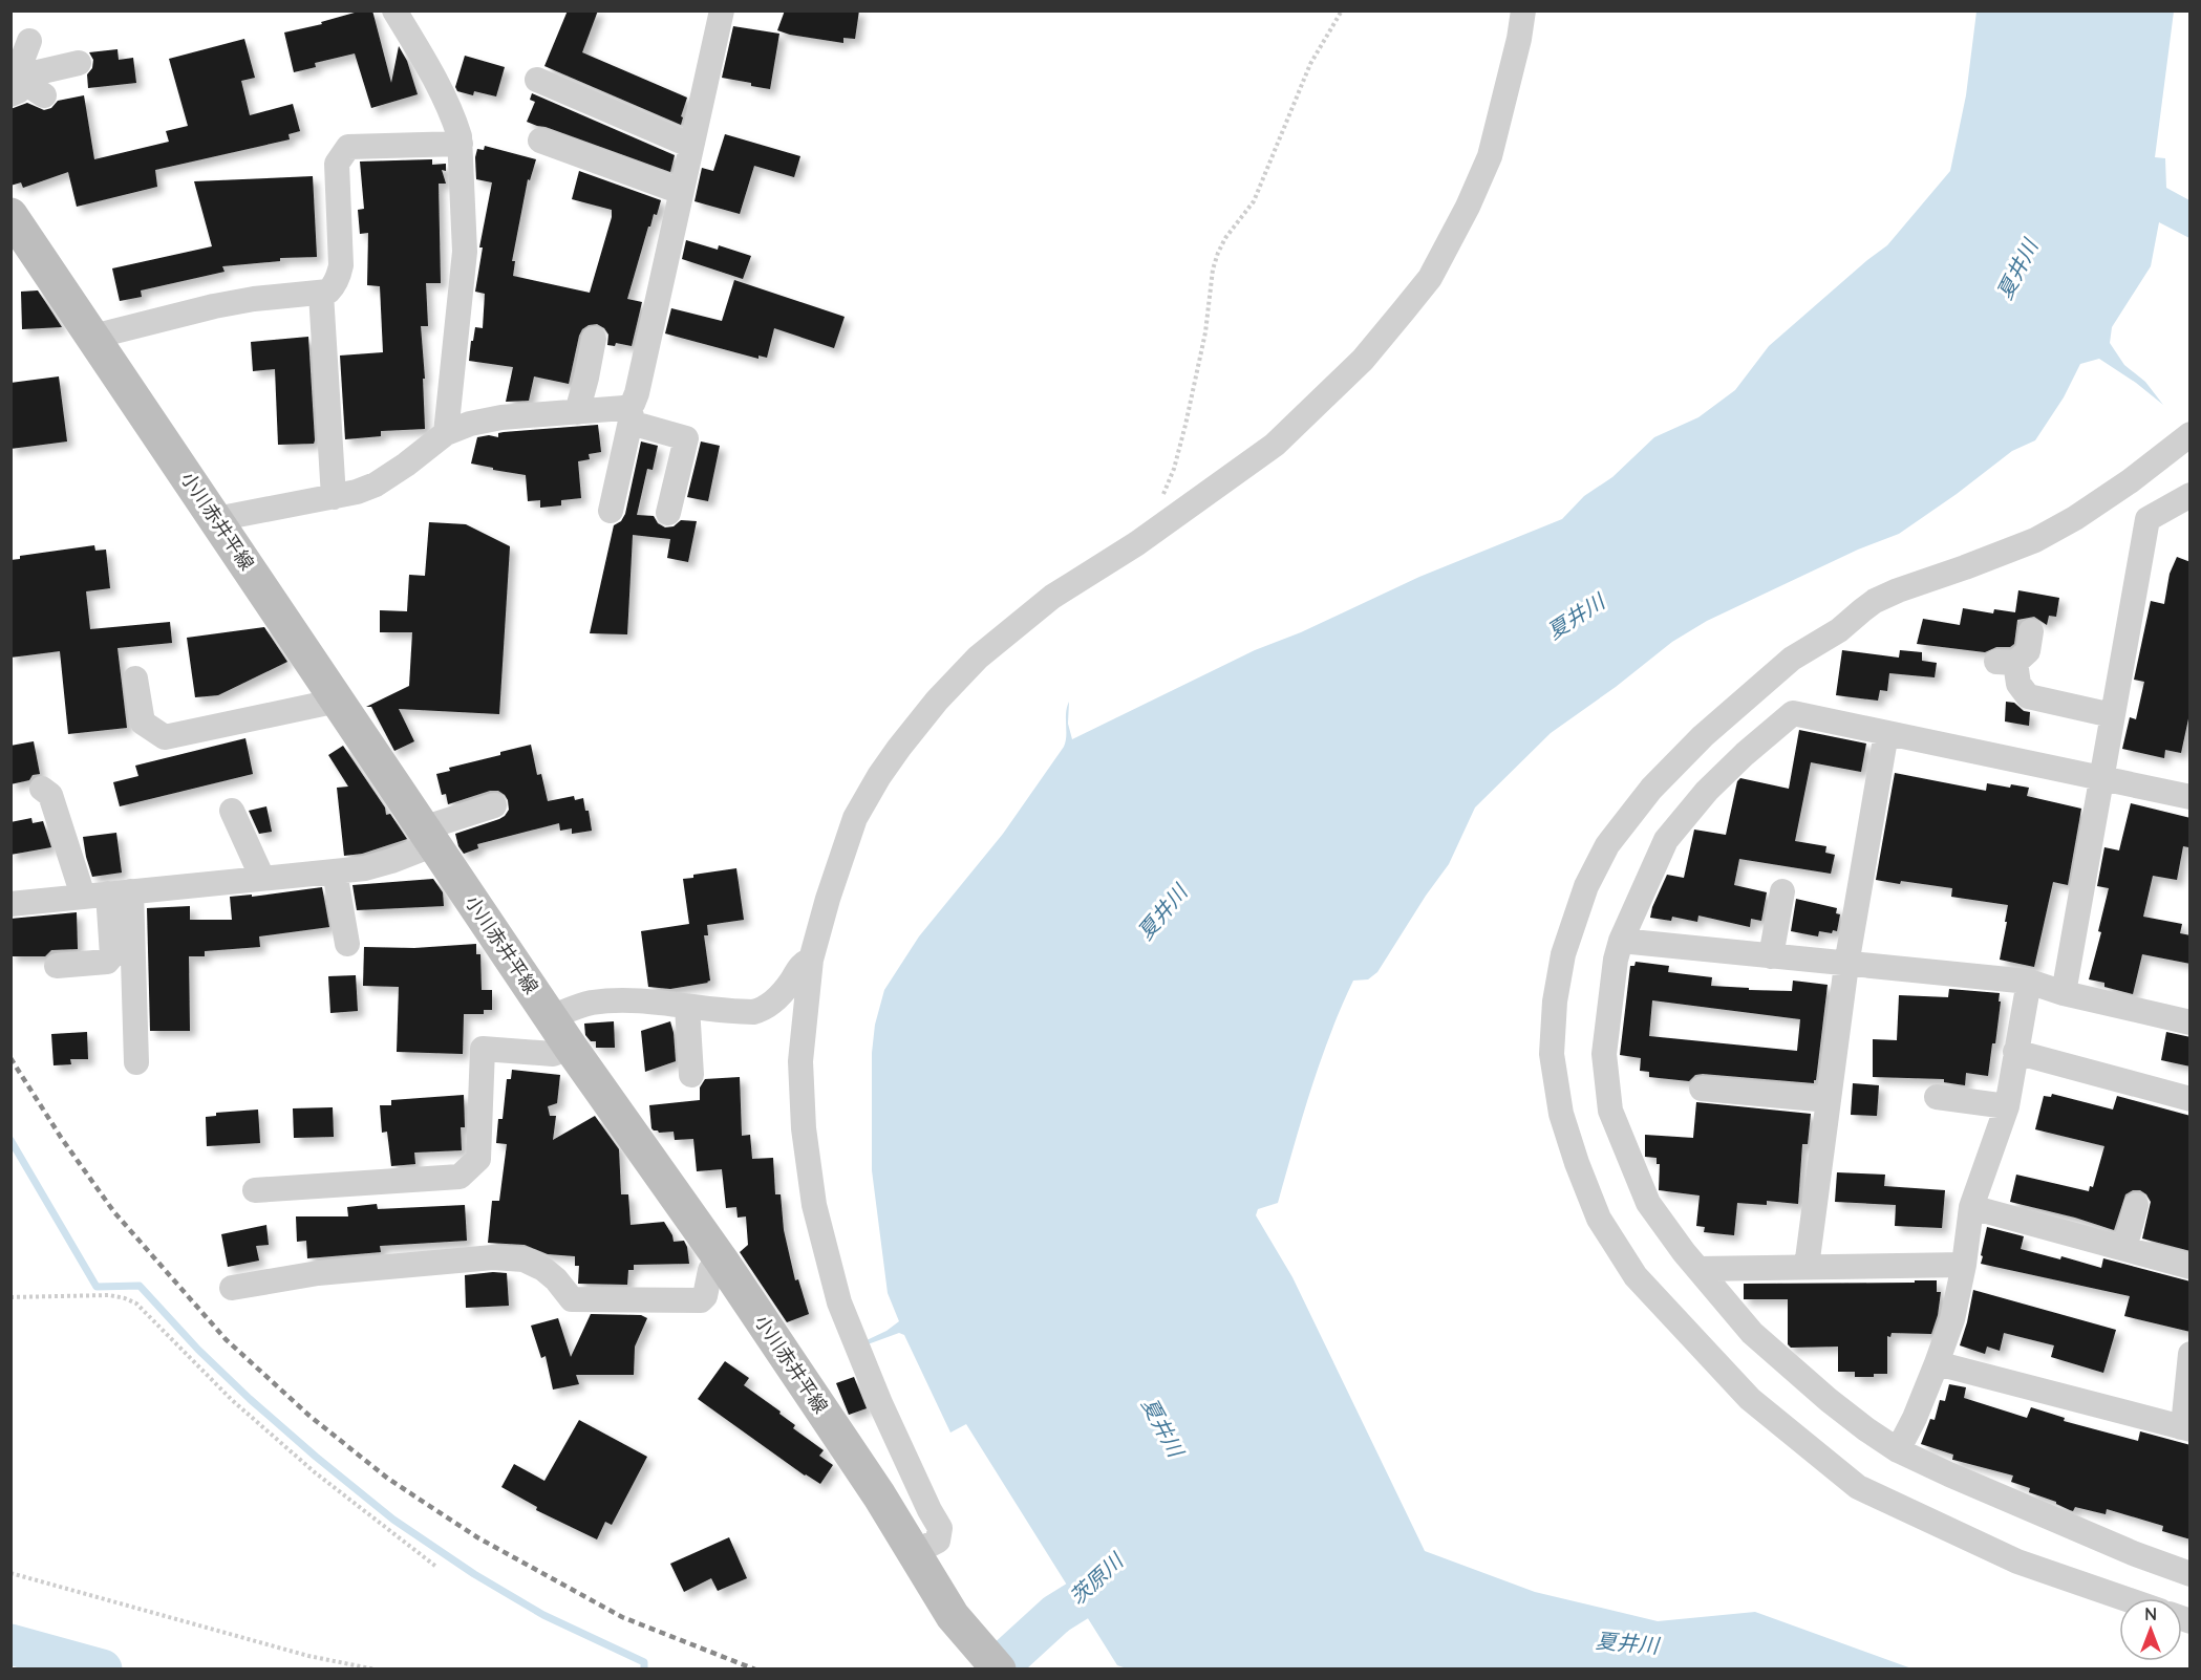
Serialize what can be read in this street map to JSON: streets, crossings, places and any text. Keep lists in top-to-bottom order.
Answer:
{
  "streets": {
    "main road": ["小川赤井平線"]
  },
  "water": ["夏井川", "茨原川"],
  "north": "top"
}
